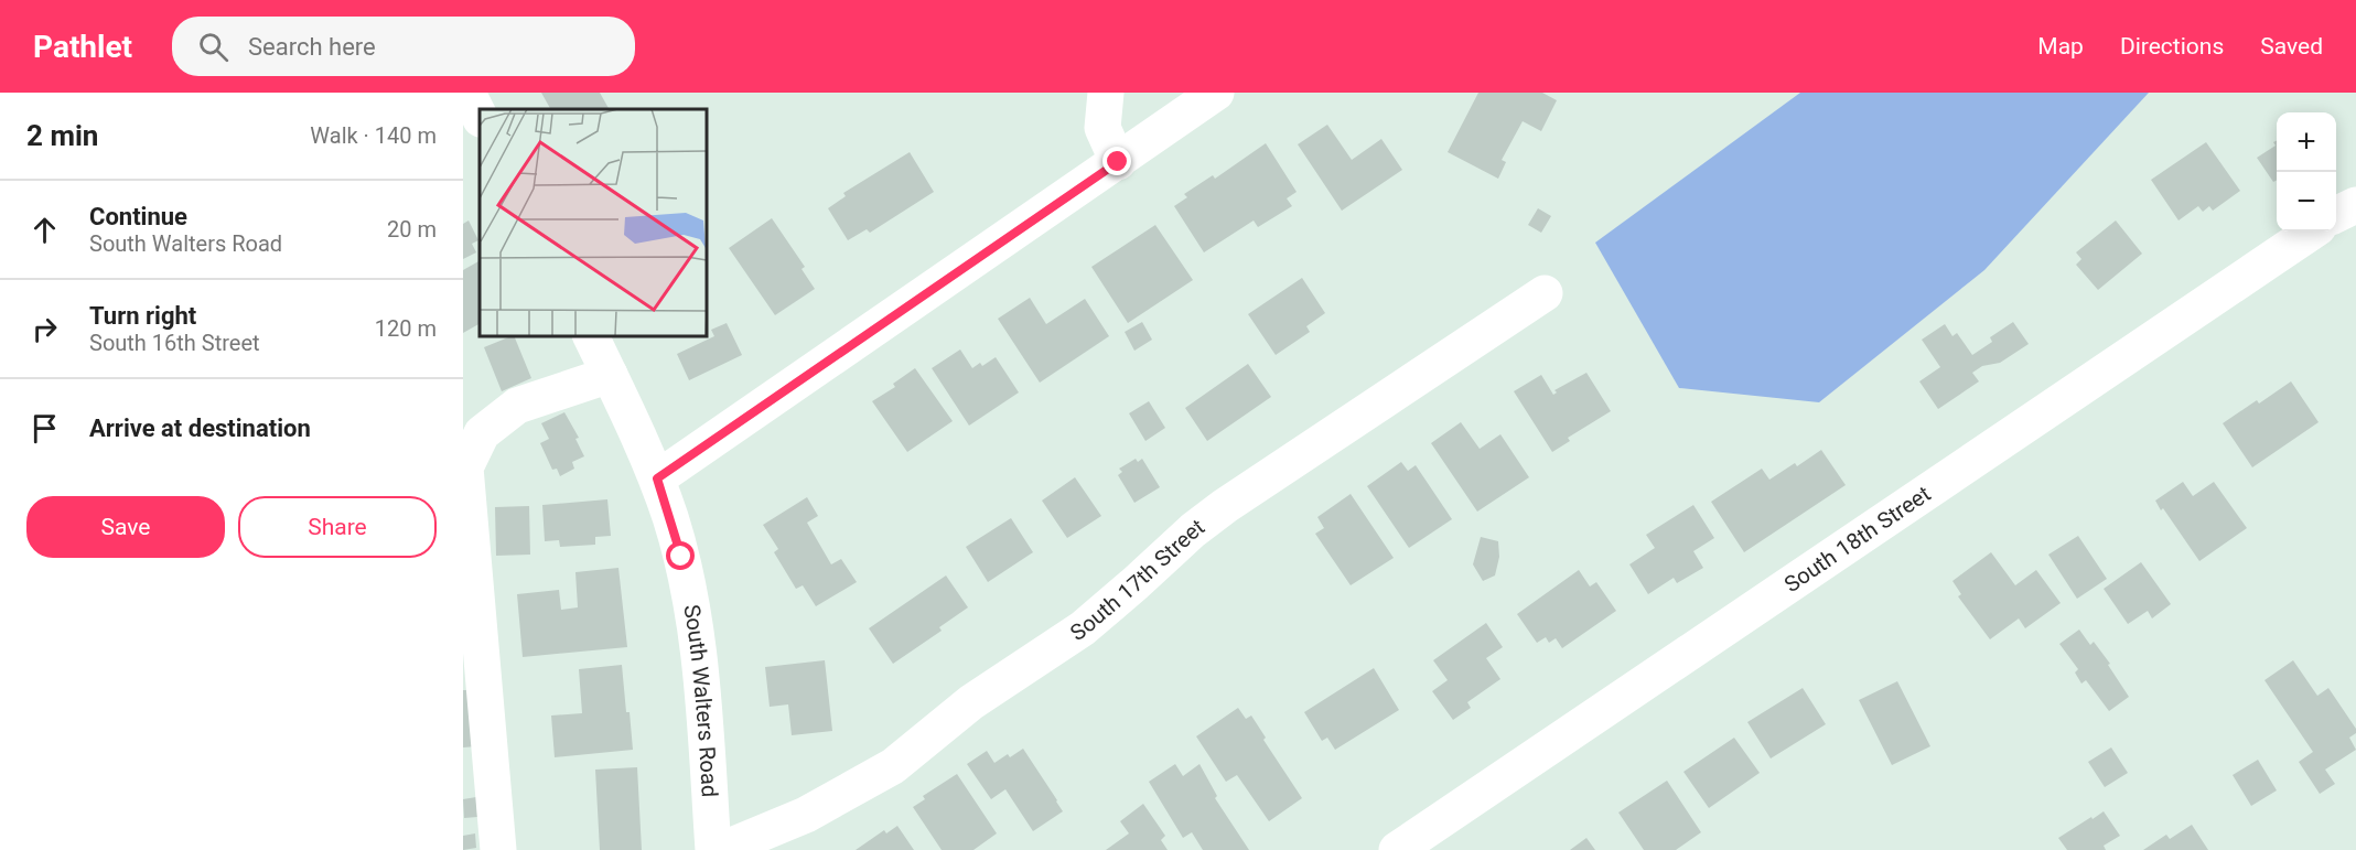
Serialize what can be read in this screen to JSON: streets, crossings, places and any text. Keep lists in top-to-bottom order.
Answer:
{
  "streets": {
    "street": ["South 18th Street", "South 17th Street", "South Walters Road"]
  },
  "page": {
    "header": "Pathlet",
    "search": "Search here",
    "nav": ["Map", "Directions", "Saved"],
    "heading": ["2 min", "Walk · 140 m"],
    "map_buttons": ["+", "−"],
    "list": [
      ["Continue", "South Walters Road", "20 m"],
      ["Turn right", "South 16th Street", "120 m"],
      "Arrive at destination"
    ],
    "buttons": ["Save", "Share"]
  }
}
